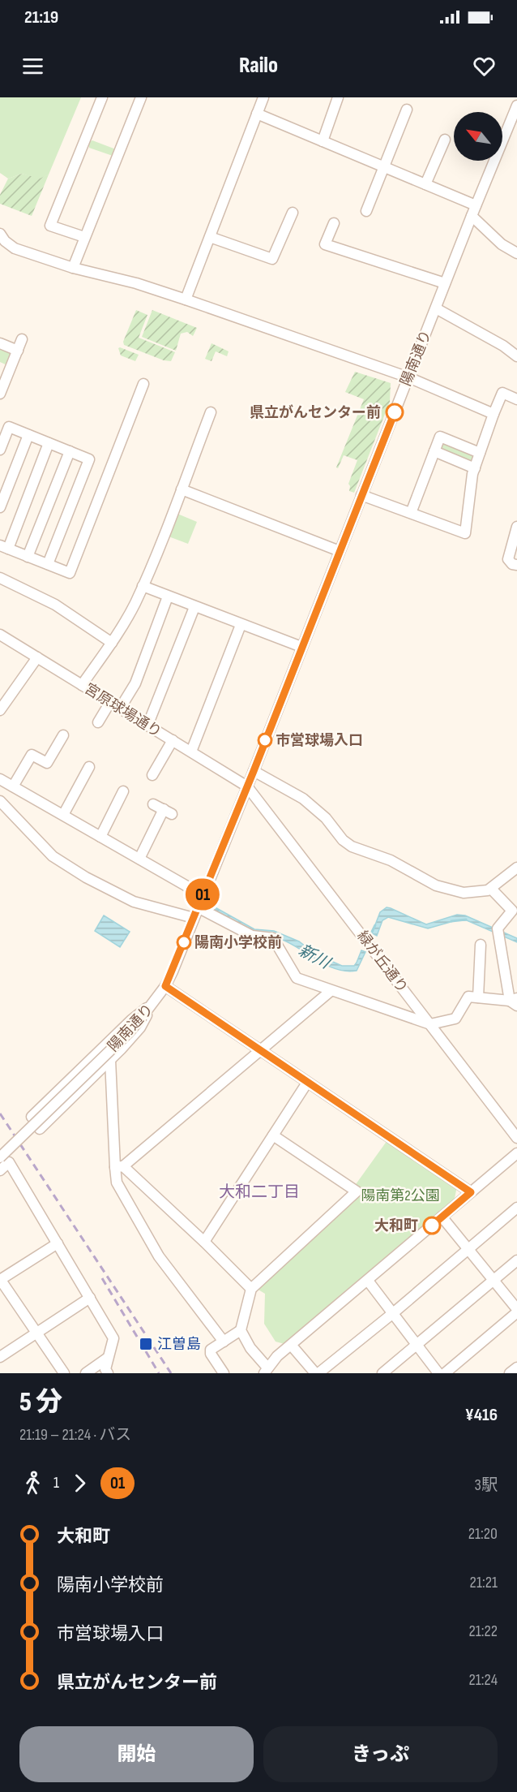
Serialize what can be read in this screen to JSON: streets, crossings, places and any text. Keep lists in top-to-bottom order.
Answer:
{
  "streets": {
    "street": ["陽南通り", "宮原球場通り", "緑が丘通り"]
  },
  "crossings": [
    ["陽南通り", "宮原球場通り"],
    ["陽南通り", "緑が丘通り"],
    ["宮原球場通り", "緑が丘通り"]
  ],
  "districts": ["大和二丁目"],
  "water": ["新川"],
  "parks": ["陽南第2公園"],
  "places": {
    "other": [
      "県立がんセンター前",
      "市営球場入口",
      "陽南小学校前",
      "大和町"
    ],
    "transit": ["江曽島"]
  },
  "lines": ["bus line 01"],
  "north": "top left",
  "page": {
    "status": "21:19",
    "header": "Railo",
    "on_map": "01",
    "heading": ["5 分", "21:19 – 21:24 · バス", "¥416"],
    "legs": ["1", "01", "3駅"],
    "list": [
      {
        "name": "大和町",
        "value": "21:20"
      },
      {
        "name": "陽南小学校前",
        "value": "21:21"
      },
      {
        "name": "市営球場入口",
        "value": "21:22"
      },
      {
        "name": "県立がんセンター前",
        "value": "21:24"
      }
    ],
    "buttons": ["開始", "きっぷ"]
  }
}
